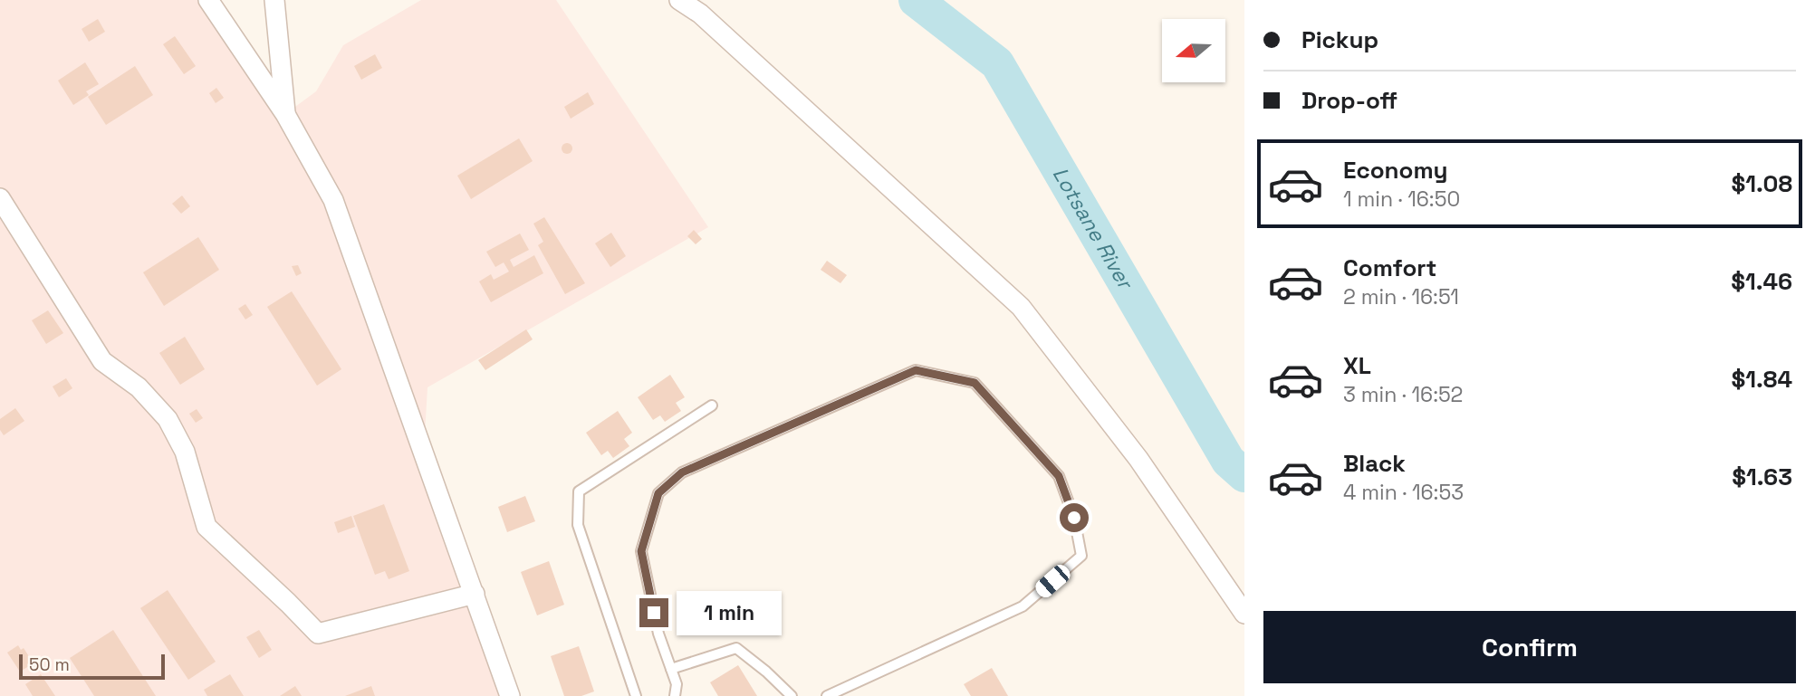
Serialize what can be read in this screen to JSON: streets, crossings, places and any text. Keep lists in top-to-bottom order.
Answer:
{
  "water": ["Lotsane River"],
  "scale_bar": "50 m",
  "north": "left",
  "page": {
    "banner": ["Pickup", "Drop-off"],
    "list": [
      {
        "name": "Economy",
        "note": "1 min · 16:50",
        "value": "$1.08"
      },
      {
        "name": "Comfort",
        "note": "2 min · 16:51",
        "value": "$1.46"
      },
      {
        "name": "XL",
        "note": "3 min · 16:52",
        "value": "$1.84"
      },
      {
        "name": "Black",
        "note": "4 min · 16:53",
        "value": "$1.63"
      }
    ],
    "bubble": "1 min",
    "buttons": "Confirm",
    "scale": "50 m"
  }
}
